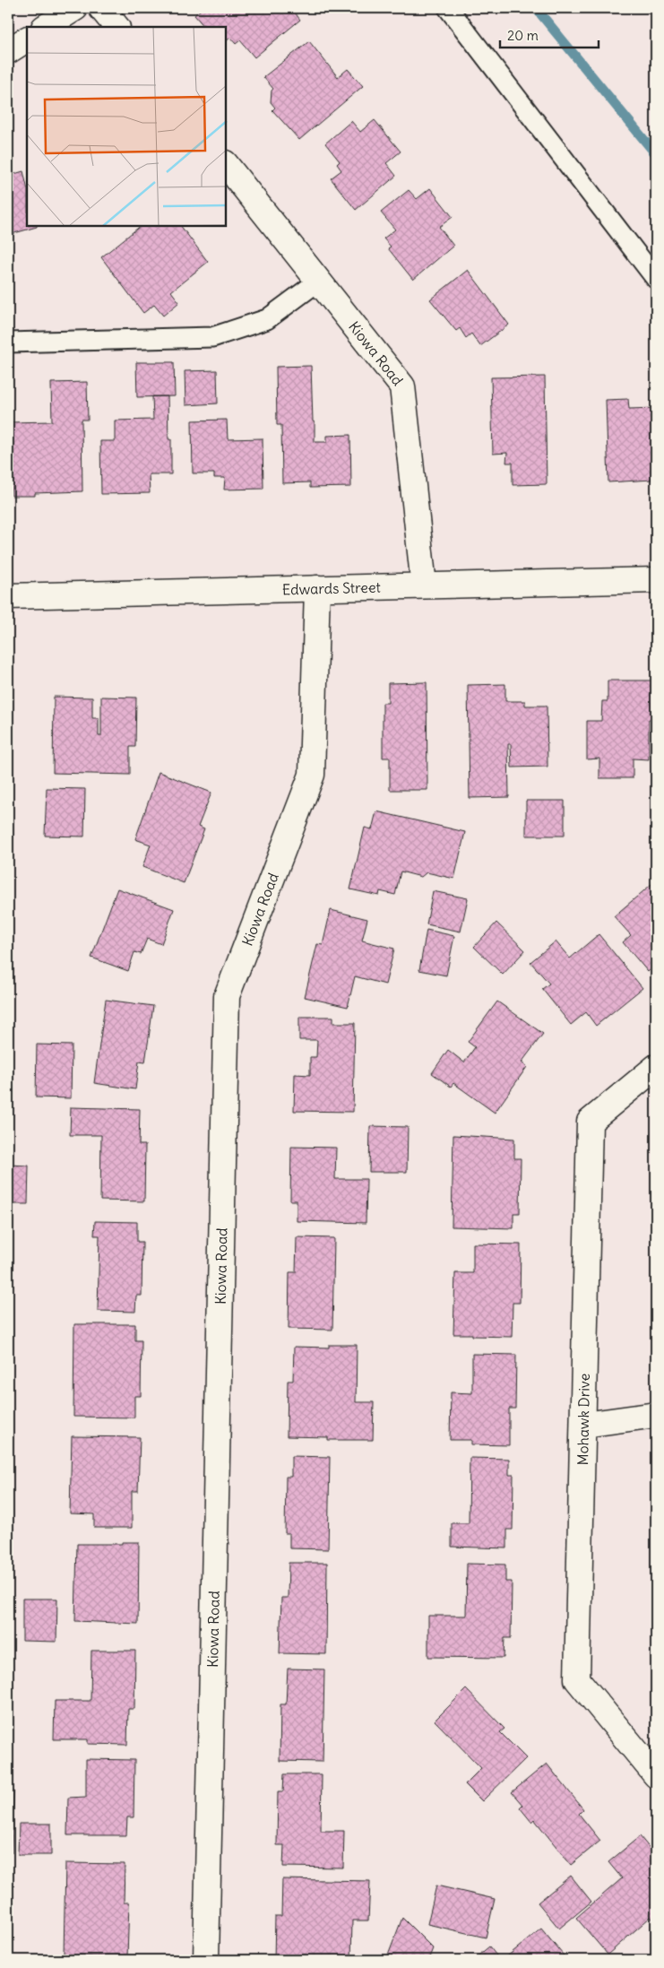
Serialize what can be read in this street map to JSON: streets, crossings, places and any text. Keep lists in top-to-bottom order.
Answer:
{
  "streets": {
    "street": ["Kiowa Road", "Edwards Street", "Mohawk Drive"]
  },
  "crossings": [
    ["Kiowa Road", "Edwards Street"]
  ],
  "scale_bar": "20 m"
}
